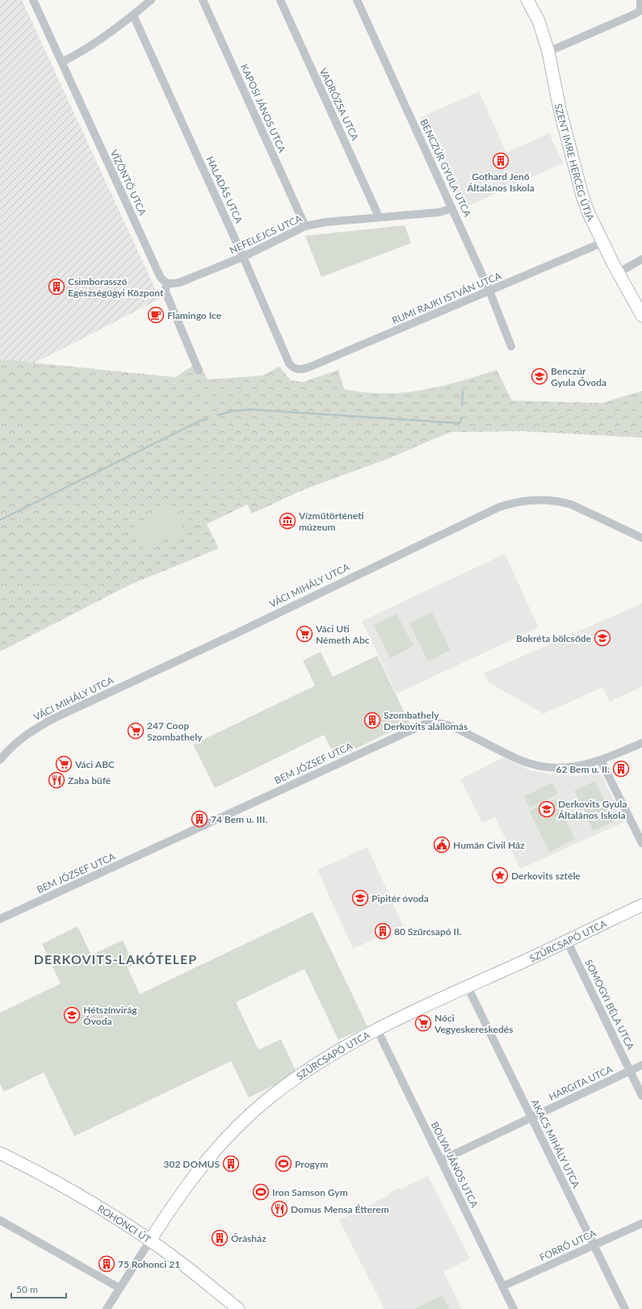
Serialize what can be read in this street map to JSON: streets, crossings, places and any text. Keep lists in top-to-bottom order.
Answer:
{
  "streets": {
    "street": [
      "VADRÓZSA UTCA",
      "KAPOSI JÁNOS UTCA",
      "SZENT IMRE HERCEG ÚTJA",
      "BENCZÚR GYULA UTCA",
      "VÍZÖNTŐ UTCA",
      "HALADÁS UTCA",
      "NEFELEJCS UTCA",
      "RUMI RAJKI ISTVÁN UTCA",
      "VÁCI MIHÁLY UTCA",
      "BEM JÓZSEF UTCA",
      "SZŰRCSAPÓ UTCA",
      "SOMOGYI BÉLA UTCA",
      "HARGITA UTCA",
      "AKACS MIHÁLY UTCA",
      "BOLYAI JÁNOS UTCA",
      "ROHONCI ÚT",
      "FORRÓ UTCA"
    ]
  },
  "crossings": [
    ["VADRÓZSA UTCA", "NEFELEJCS UTCA"],
    ["KAPOSI JÁNOS UTCA", "NEFELEJCS UTCA"],
    ["SZENT IMRE HERCEG ÚTJA", "RUMI RAJKI ISTVÁN UTCA"],
    ["BENCZÚR GYULA UTCA", "NEFELEJCS UTCA"],
    ["BENCZÚR GYULA UTCA", "RUMI RAJKI ISTVÁN UTCA"],
    ["VÍZÖNTŐ UTCA", "NEFELEJCS UTCA"],
    ["HALADÁS UTCA", "NEFELEJCS UTCA"],
    ["HALADÁS UTCA", "RUMI RAJKI ISTVÁN UTCA"],
    ["SZŰRCSAPÓ UTCA", "SOMOGYI BÉLA UTCA"],
    ["SZŰRCSAPÓ UTCA", "AKACS MIHÁLY UTCA"],
    ["SZŰRCSAPÓ UTCA", "BOLYAI JÁNOS UTCA"],
    ["SZŰRCSAPÓ UTCA", "ROHONCI ÚT"],
    ["SOMOGYI BÉLA UTCA", "HARGITA UTCA"],
    ["HARGITA UTCA", "AKACS MIHÁLY UTCA"],
    ["HARGITA UTCA", "BOLYAI JÁNOS UTCA"],
    ["AKACS MIHÁLY UTCA", "FORRÓ UTCA"],
    ["BOLYAI JÁNOS UTCA", "FORRÓ UTCA"]
  ],
  "districts": ["DERKOVITS-LAKÓTELEP"],
  "places": {
    "building": [
      "Gothard Jenő Általános Iskola",
      "Csimborasszó Egészségügyi Központ",
      "Szombathely Derkovits alállomás",
      "62 Bem u. II.",
      "74 Bem u. III.",
      "80 Szűrcsapó II.",
      "302 DOMUS",
      "Órásház",
      "75 Rohonci 21"
    ],
    "cafe": ["Flamingo Ice"],
    "school or university": [
      "Benczúr Gyula Óvoda",
      "Bokréta bölcsőde",
      "Derkovits Gyula Általános Iskola",
      "Pipitér óvoda",
      "Hétszínvirág Óvoda"
    ],
    "museum": ["Vízműtörténeti múzeum"],
    "supermarket": [
      "Váci Uti Németh Abc",
      "247 Coop Szombathely",
      "Váci ABC",
      "Nóci Vegyeskereskedés"
    ],
    "restaurant": ["Zaba büfé", "Domus Mensa Étterem"],
    "public building": ["Humán Civil Ház"],
    "place": ["Derkovits sztéle"],
    "sports": ["Progym", "Iron Samson Gym"]
  },
  "scale_bar": "50 m"
}
